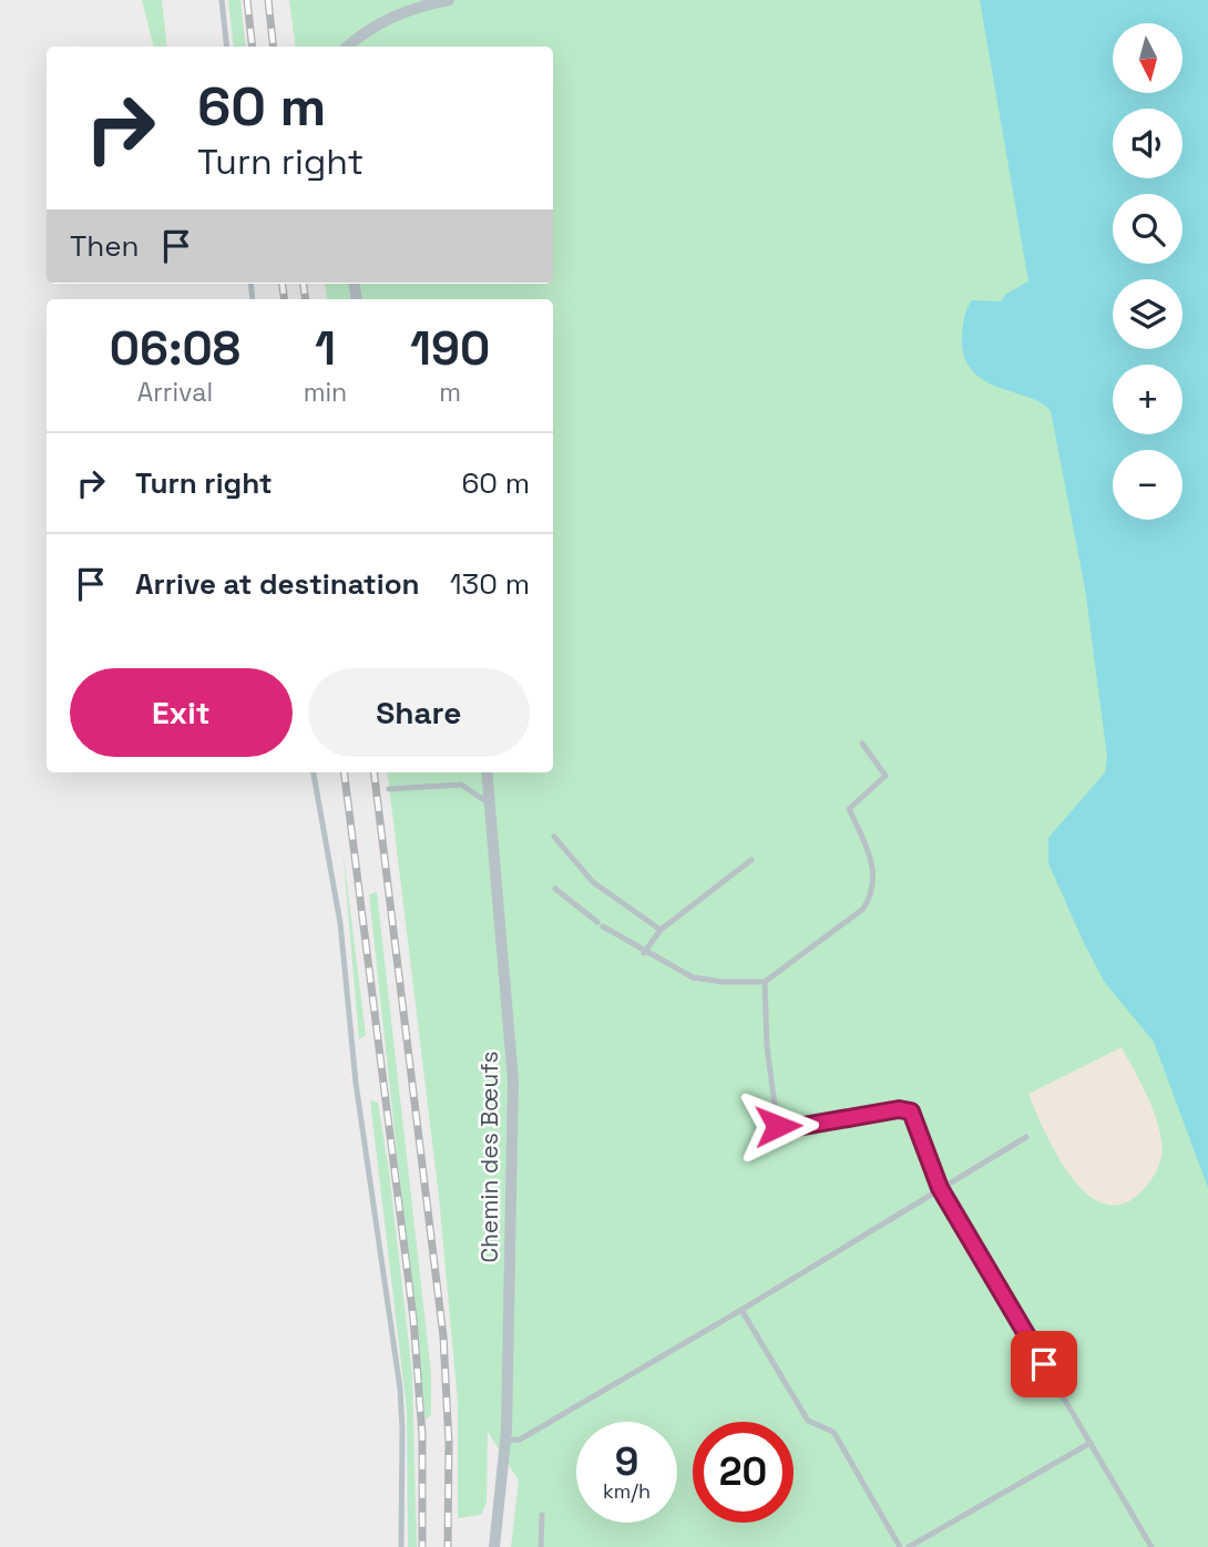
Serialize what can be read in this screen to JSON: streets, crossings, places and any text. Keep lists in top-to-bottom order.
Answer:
{
  "streets": {
    "street": ["Chemin des Bœufs"]
  },
  "north": "bottom",
  "page": {
    "map_buttons": ["+", "−"],
    "turn": ["60 m", "Turn right"],
    "then": "Then",
    "eta": [
      "06:08",
      "Arrival",
      "1",
      "min",
      "190",
      "m"
    ],
    "list": [
      {
        "name": "Turn right",
        "value": "60 m"
      },
      {
        "name": "Arrive at destination",
        "value": "130 m"
      }
    ],
    "buttons": ["Exit", "Share"],
    "speed": "9 km/h",
    "limit": "20"
  }
}
